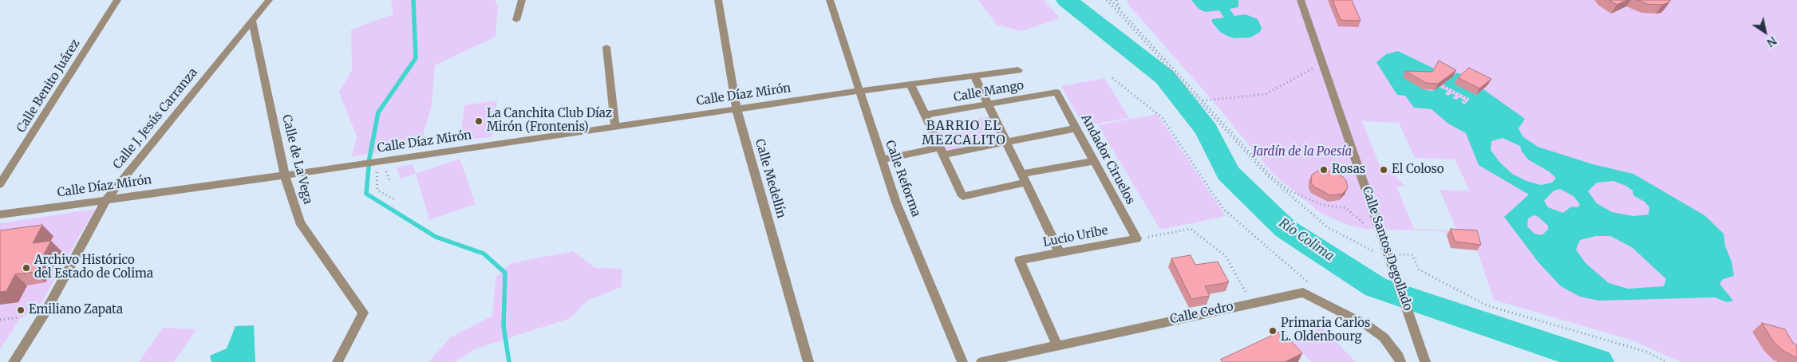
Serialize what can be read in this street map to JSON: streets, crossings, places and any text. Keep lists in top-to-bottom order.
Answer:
{
  "streets": {
    "street": [
      "Calle Benito Juárez",
      "Calle Mango",
      "Calle Díaz Mirón",
      "Calle J. Jesús Carranza",
      "Calle de La Vega",
      "Andador Ciruelos",
      "Calle Medellín",
      "Calle Reforma",
      "Lucio Uribe",
      "Calle Santos Degollado",
      "Calle Cedro"
    ]
  },
  "crossings": [
    ["Calle Mango", "Andador Ciruelos"],
    ["Calle Díaz Mirón", "Calle J. Jesús Carranza"],
    ["Calle Díaz Mirón", "Calle de La Vega"],
    ["Calle Díaz Mirón", "Calle Medellín"],
    ["Calle Díaz Mirón", "Calle Reforma"],
    ["Calle J. Jesús Carranza", "Calle de La Vega"],
    ["Andador Ciruelos", "Lucio Uribe"],
    ["Lucio Uribe", "Calle Cedro"]
  ],
  "districts": ["BARRIO EL MEZCALITO"],
  "water": ["Río Colima"],
  "parks": ["Jardín de la Poesía"],
  "places": [
    "La Canchita Club Díaz Mirón (Frontenis)",
    "Rosas",
    "El Coloso",
    "Archivo Histórico del Estado de Colima",
    "Emiliano Zapata",
    "Primaria Carlos L. Oldenbourg"
  ],
  "north": "bottom right"
}
